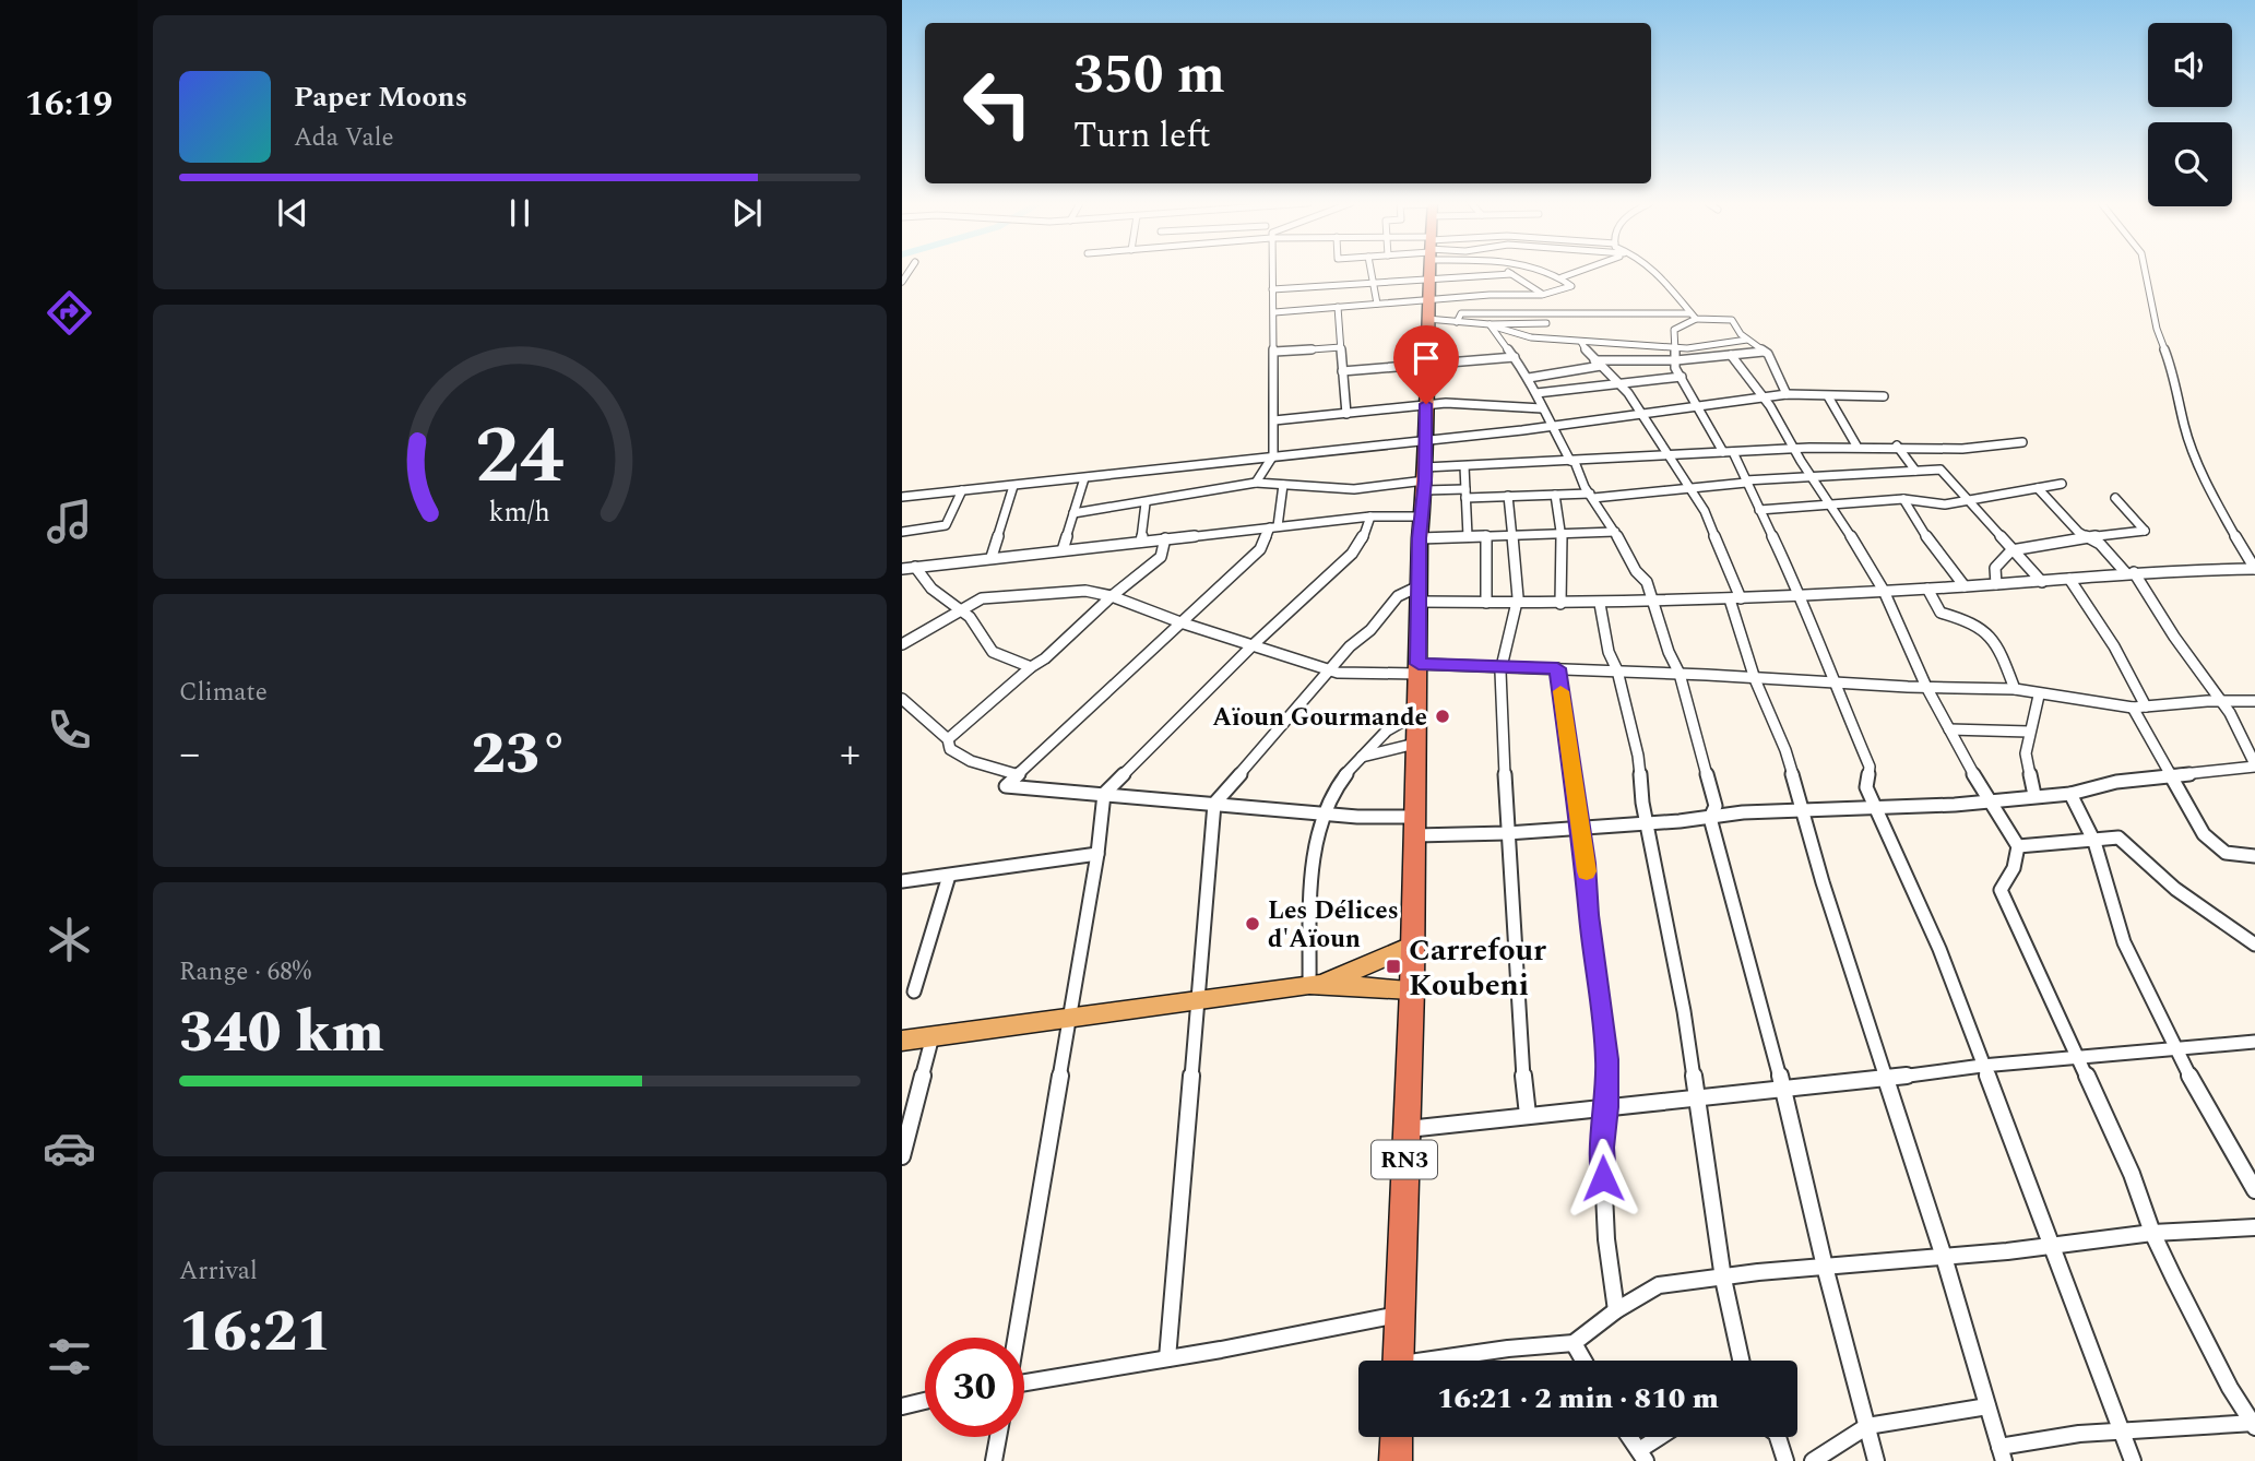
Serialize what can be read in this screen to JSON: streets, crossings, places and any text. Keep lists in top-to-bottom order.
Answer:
{
  "streets": {
    "highway": ["RN3"]
  },
  "places": {
    "other": ["Aïoun Gourmande", "Les Délices d'Aïoun"],
    "transit": ["Carrefour Koubeni"]
  },
  "page": {
    "tabs": "16:19",
    "turn": ["350 m", "Turn left"],
    "song": ["Paper Moons", "Ada Vale"],
    "tile": [
      "Climate",
      ["Range · 68%", "340 km"],
      ["Arrival", "16:21"]
    ],
    "heat": ["−", "23°", "+"],
    "limit": "30",
    "trip": "16:21 · 2 min · 810 m",
    "gauge": ["24", "km/h"]
  }
}
